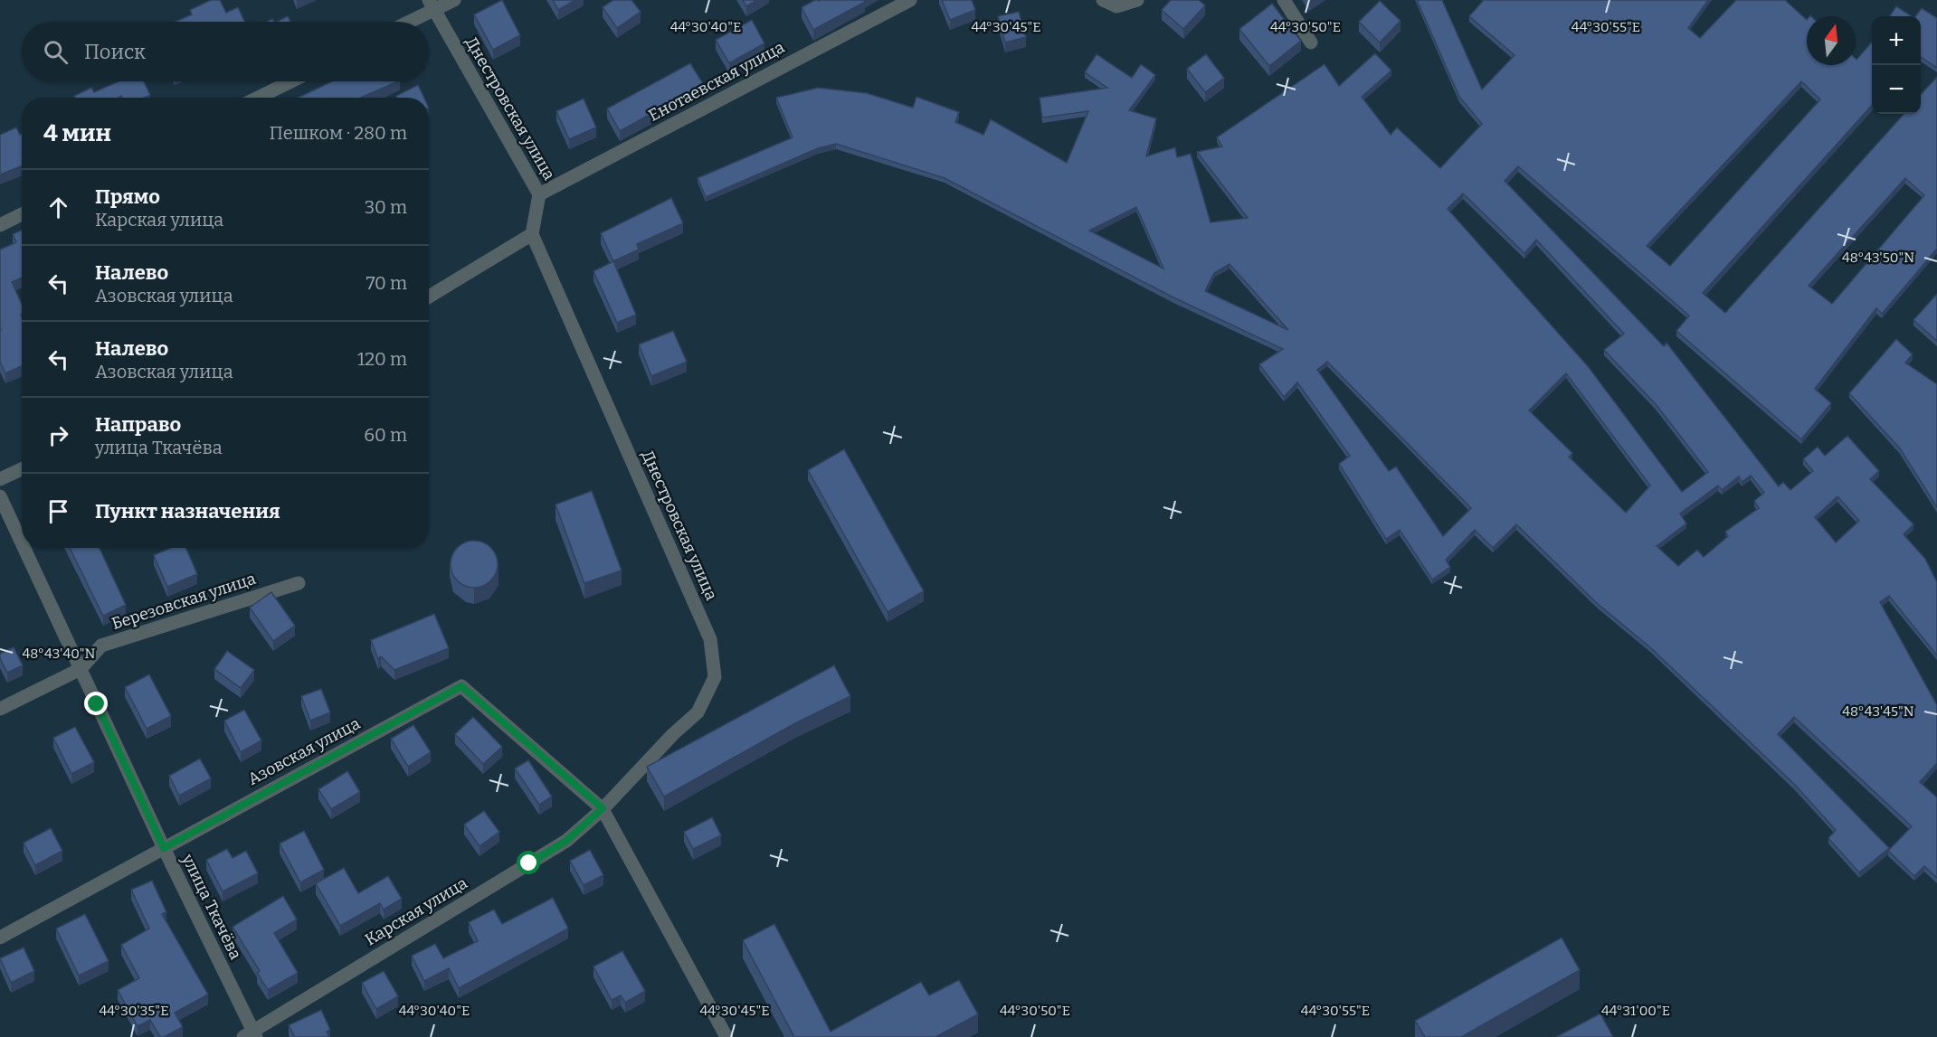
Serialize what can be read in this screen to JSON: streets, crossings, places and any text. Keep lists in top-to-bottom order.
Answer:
{
  "streets": {
    "street": [
      "Енотаевская улица",
      "Днестровская улица",
      "Березовская улица",
      "Азовская улица",
      "улица Ткачёва",
      "Карская улица"
    ]
  },
  "crossings": [
    ["Енотаевская улица", "Днестровская улица"],
    ["Днестровская улица", "Азовская улица"],
    ["Днестровская улица", "Карская улица"],
    ["Березовская улица", "улица Ткачёва"],
    ["Азовская улица", "улица Ткачёва"],
    ["Азовская улица", "Карская улица"],
    ["улица Ткачёва", "Карская улица"]
  ],
  "north": "top",
  "page": {
    "map_buttons": ["+", "−"],
    "search": "Поиск",
    "heading": ["4 мин", "Пешком · 280 m"],
    "list": [
      ["Прямо", "Карская улица", "30 m"],
      ["Налево", "Азовская улица", "70 m"],
      ["Налево", "Азовская улица", "120 m"],
      ["Направо", "улица Ткачёва", "60 m"],
      "Пункт назначения"
    ]
  },
  "coordinates": [
    "44°30'40\"E",
    "44°30'45\"E",
    "44°30'50\"E",
    "44°30'55\"E",
    "48°43'50\"N",
    "48°43'40\"N",
    "48°43'45\"N",
    "44°30'35\"E",
    "44°31'00\"E"
  ]
}
